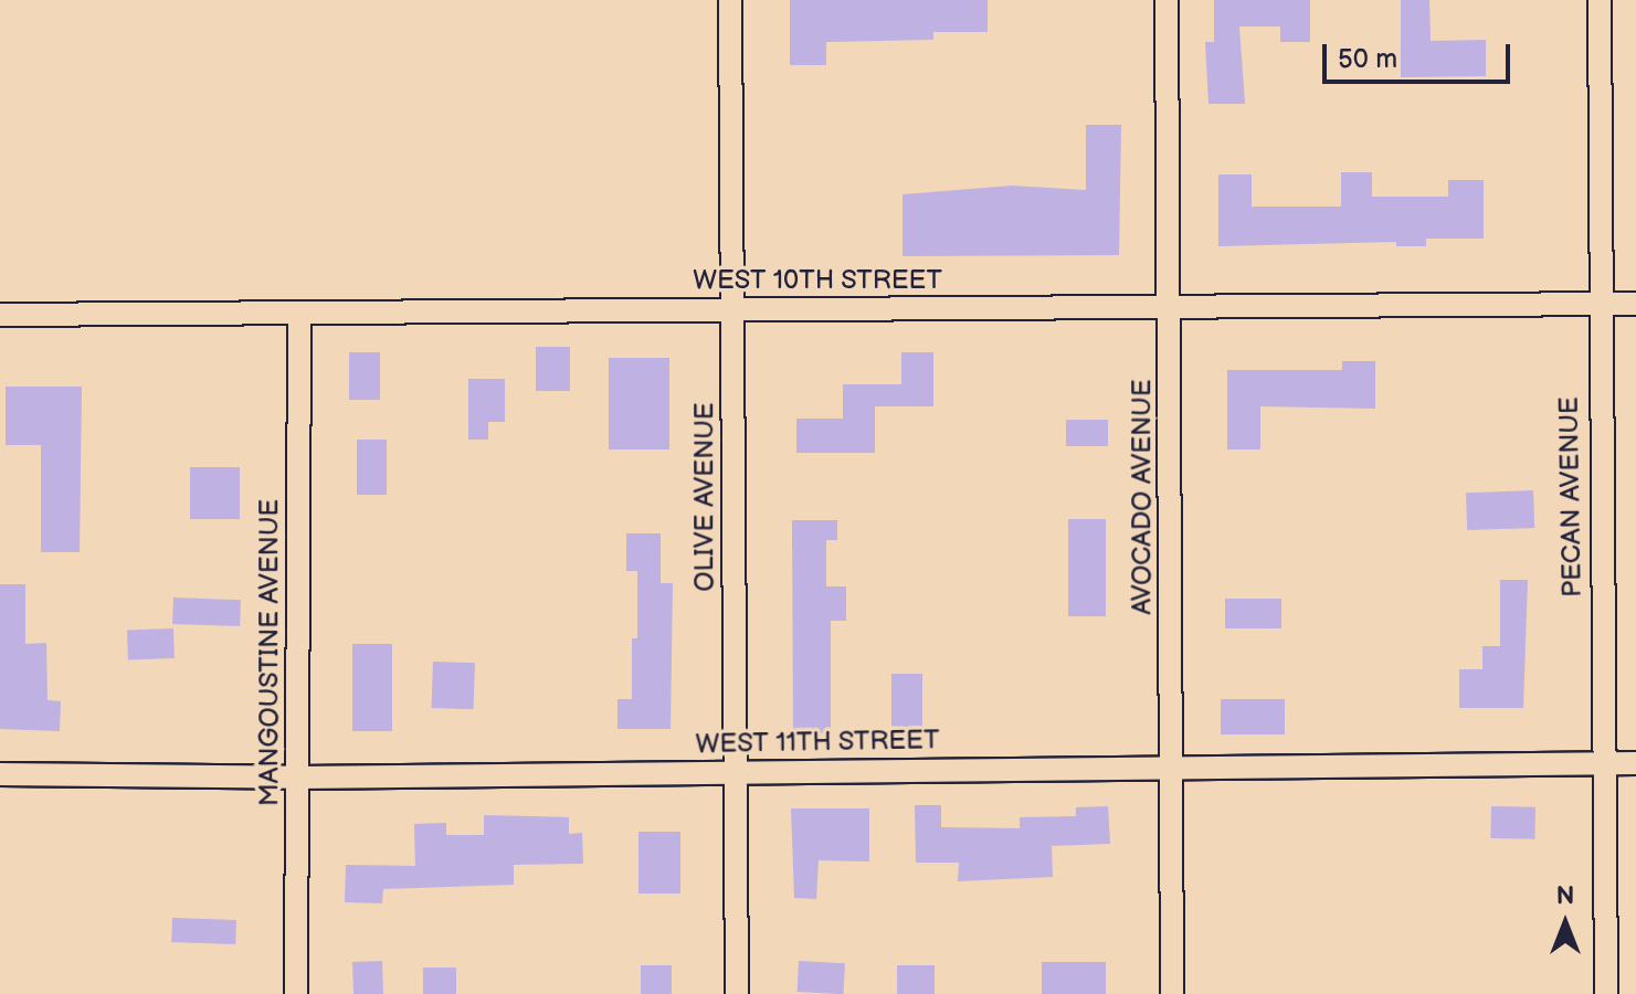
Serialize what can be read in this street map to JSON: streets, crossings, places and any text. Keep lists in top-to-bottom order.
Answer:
{
  "streets": {
    "street": [
      "WEST 10TH STREET",
      "OLIVE AVENUE",
      "AVOCADO AVENUE",
      "PECAN AVENUE",
      "MANGOUSTINE AVENUE",
      "WEST 11TH STREET"
    ]
  },
  "crossings": [
    ["WEST 10TH STREET", "OLIVE AVENUE"],
    ["WEST 10TH STREET", "AVOCADO AVENUE"],
    ["WEST 10TH STREET", "PECAN AVENUE"],
    ["WEST 10TH STREET", "MANGOUSTINE AVENUE"],
    ["OLIVE AVENUE", "WEST 11TH STREET"],
    ["AVOCADO AVENUE", "WEST 11TH STREET"],
    ["PECAN AVENUE", "WEST 11TH STREET"],
    ["MANGOUSTINE AVENUE", "WEST 11TH STREET"]
  ],
  "scale_bar": "50 m",
  "north": "top"
}
